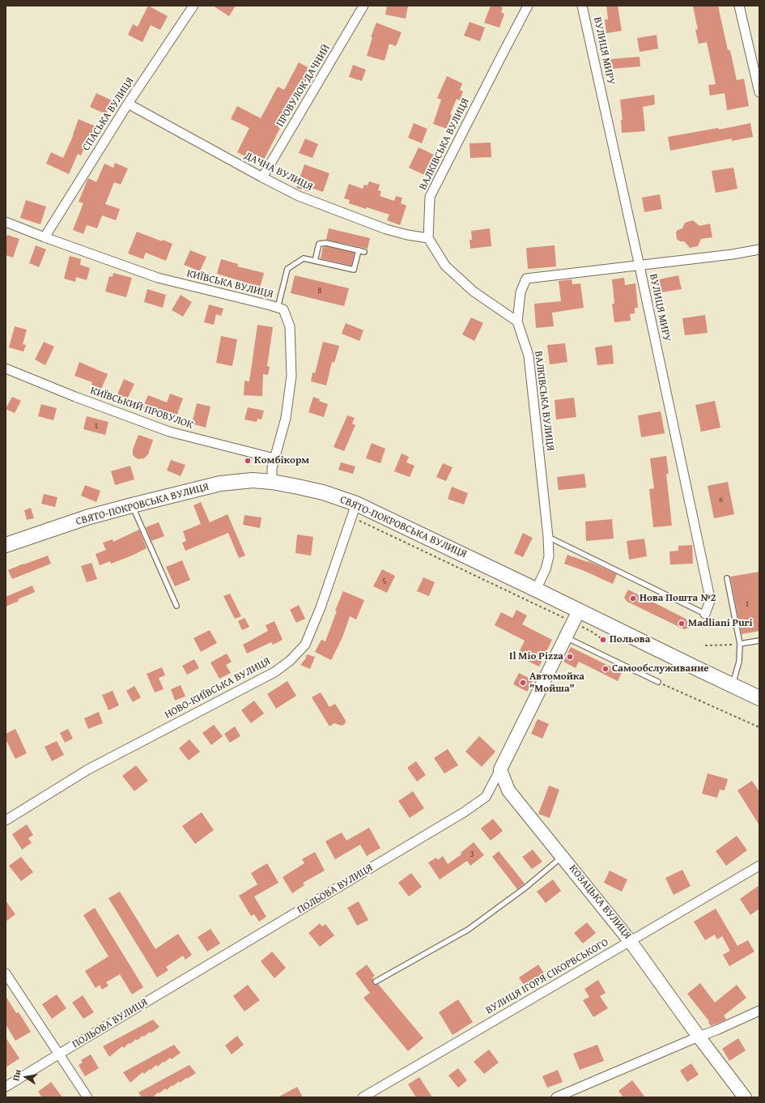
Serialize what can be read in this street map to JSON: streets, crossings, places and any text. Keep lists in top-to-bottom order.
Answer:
{
  "streets": {
    "main road": ["СВЯТО-ПОКРОВСЬКА ВУЛИЦЯ"],
    "street": [
      "ВУЛИЦЯ МИРУ",
      "ПРОВУЛОК ДАЧНИЙ",
      "СПАСЬКА ВУЛИЦЯ",
      "ВАЛКІВСЬКА ВУЛИЦЯ",
      "ДАЧНА ВУЛИЦЯ",
      "КИЇВСЬКА ВУЛИЦЯ",
      "КИЇВСЬКИЙ ПРОВУЛОК",
      "НОВО-КИЇВСЬКА ВУЛИЦЯ",
      "ПОЛЬОВА ВУЛИЦЯ",
      "КОЗАЦЬКА ВУЛИЦЯ",
      "ВУЛИЦЯ ІГОРЯ СІКОРВСЬКОГО"
    ]
  },
  "crossings": [
    ["ПРОВУЛОК ДАЧНИЙ", "ДАЧНА ВУЛИЦЯ"],
    ["СПАСЬКА ВУЛИЦЯ", "ДАЧНА ВУЛИЦЯ"],
    ["СПАСЬКА ВУЛИЦЯ", "КИЇВСЬКА ВУЛИЦЯ"],
    ["ВАЛКІВСЬКА ВУЛИЦЯ", "ДАЧНА ВУЛИЦЯ"],
    ["ВАЛКІВСЬКА ВУЛИЦЯ", "СВЯТО-ПОКРОВСЬКА ВУЛИЦЯ"],
    ["КИЇВСЬКА ВУЛИЦЯ", "КИЇВСЬКИЙ ПРОВУЛОК"],
    ["КИЇВСЬКА ВУЛИЦЯ", "СВЯТО-ПОКРОВСЬКА ВУЛИЦЯ"],
    ["СВЯТО-ПОКРОВСЬКА ВУЛИЦЯ", "НОВО-КИЇВСЬКА ВУЛИЦЯ"],
    ["СВЯТО-ПОКРОВСЬКА ВУЛИЦЯ", "ПОЛЬОВА ВУЛИЦЯ"],
    ["ПОЛЬОВА ВУЛИЦЯ", "КОЗАЦЬКА ВУЛИЦЯ"],
    ["КОЗАЦЬКА ВУЛИЦЯ", "ВУЛИЦЯ ІГОРЯ СІКОРВСЬКОГО"]
  ],
  "places": [
    "Комбікорм",
    "Нова Пошта №2",
    "Madliani Puri",
    "Польова",
    "Il Mio Pizza",
    "Самообслуживание",
    "Автомойка \"Мойша\""
  ],
  "house_numbers": [
    "8",
    "1",
    "6",
    "5",
    "1",
    "3"
  ],
  "north": "left"
}
